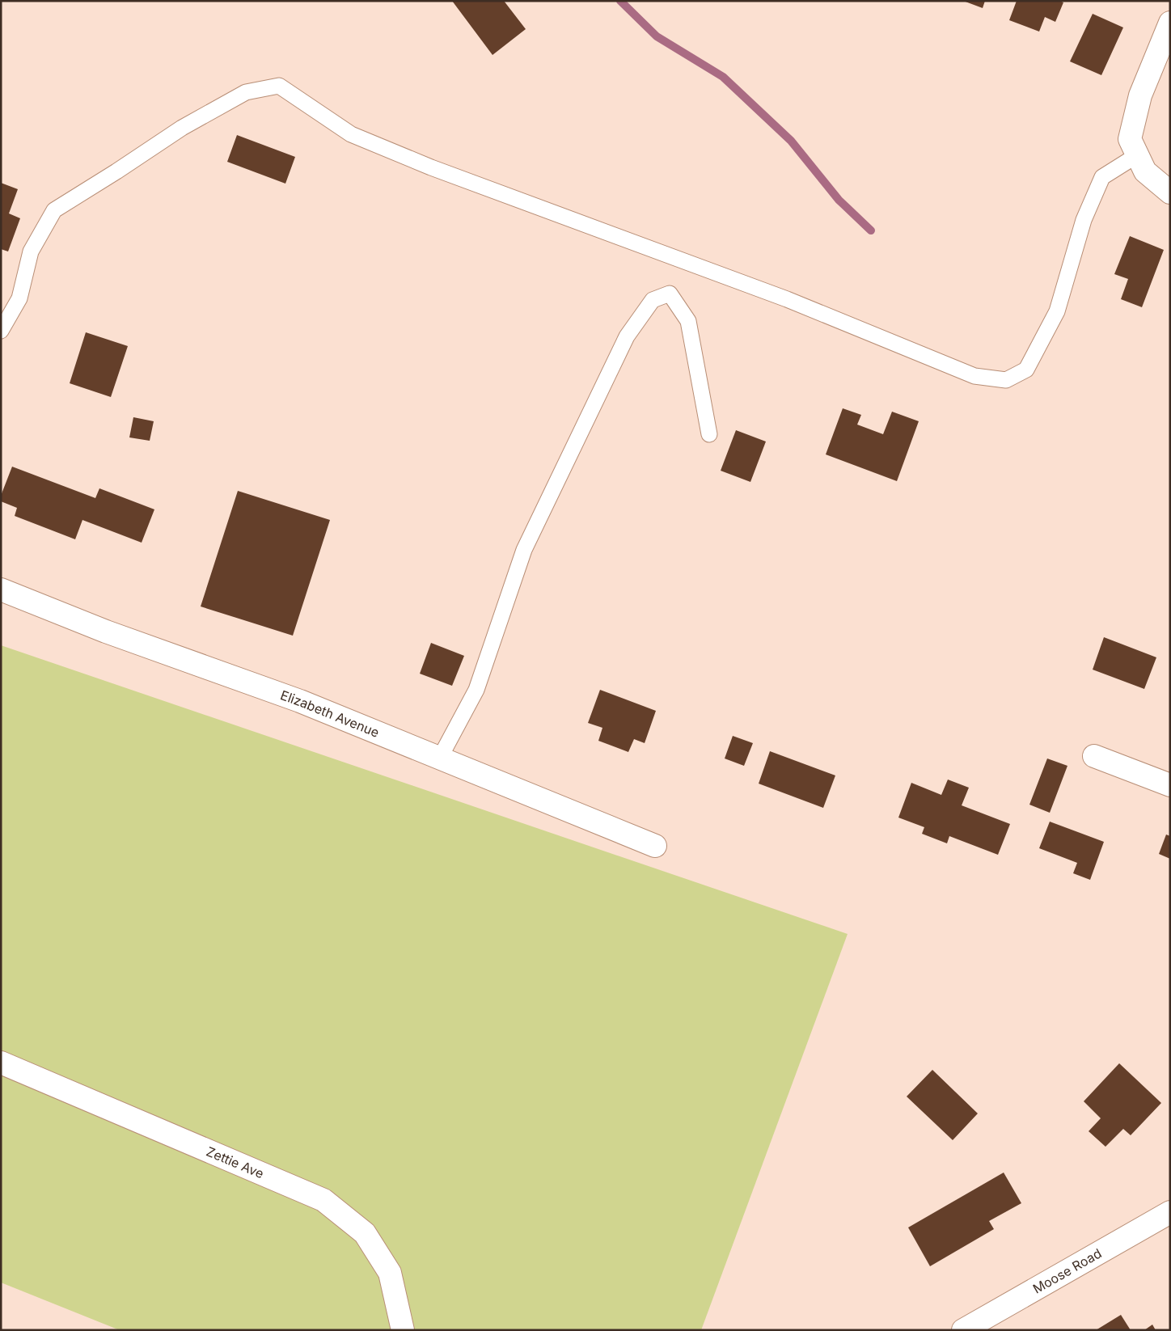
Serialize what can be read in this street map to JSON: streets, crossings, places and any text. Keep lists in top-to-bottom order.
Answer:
{
  "streets": {
    "street": ["Elizabeth Avenue", "Zettie Ave", "Moose Road"]
  }
}
